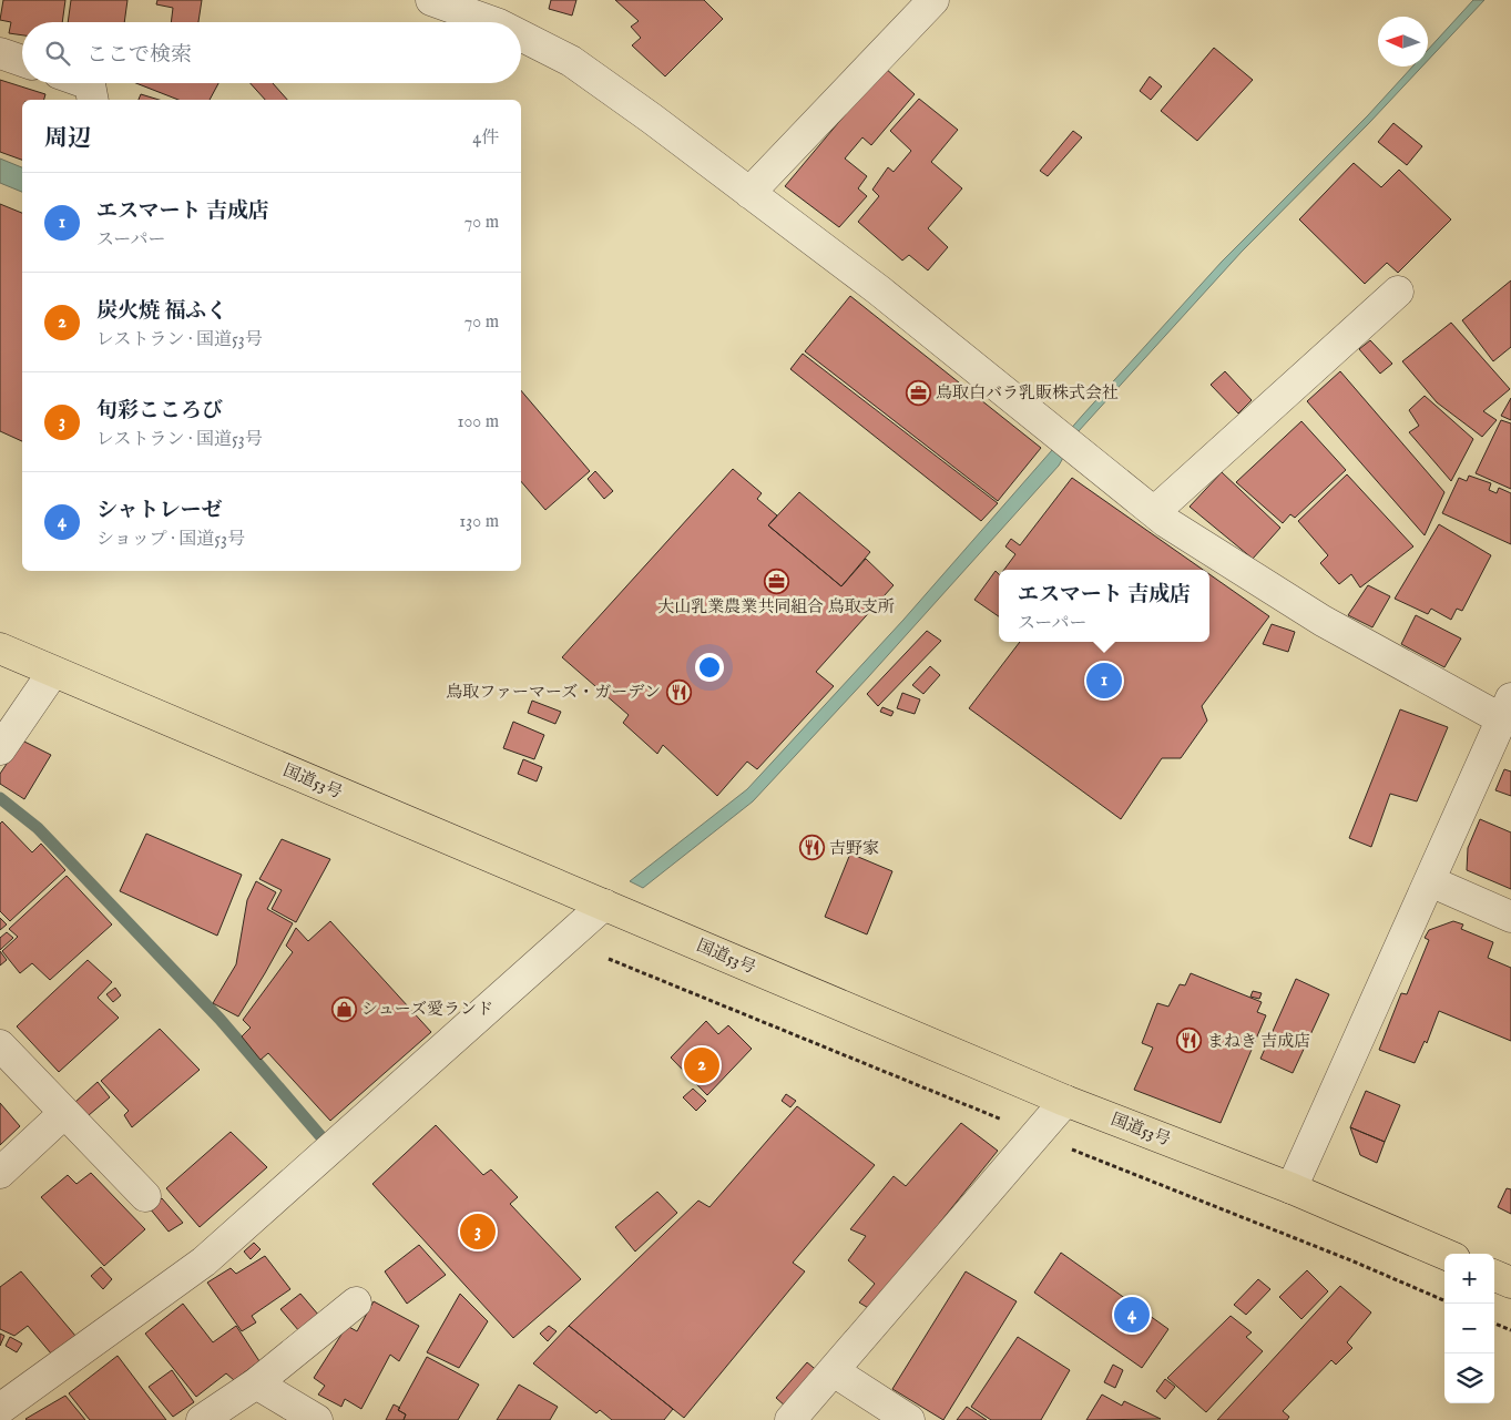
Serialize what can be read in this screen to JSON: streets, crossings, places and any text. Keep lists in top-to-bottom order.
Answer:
{
  "streets": {
    "highway": ["国道53号"]
  },
  "places": {
    "office": ["鳥取白バラ乳販株式会社", "大山乳業農業共同組合 鳥取支所"],
    "restaurant": ["鳥取ファーマーズ・ガーデン", "吉野家", "まねき 吉成店"],
    "shop": ["シューズ愛ランド"]
  },
  "north": "left",
  "page": {
    "search": "ここで検索",
    "heading": ["周辺", "4件"],
    "list": [
      {
        "mark": "1",
        "name": "エスマート 吉成店",
        "note": "スーパー",
        "value": "70 m"
      },
      {
        "mark": "2",
        "name": "炭火焼 福ふく",
        "note": "レストラン · 国道53号",
        "value": "70 m"
      },
      {
        "mark": "3",
        "name": "旬彩こころび",
        "note": "レストラン · 国道53号",
        "value": "100 m"
      },
      {
        "mark": "4",
        "name": "シャトレーゼ",
        "note": "ショップ · 国道53号",
        "value": "130 m"
      }
    ],
    "popup": ["エスマート 吉成店", "スーパー"],
    "pins": [
      "1",
      "2",
      "3",
      "4"
    ],
    "map_buttons": ["+", "−"]
  }
}
